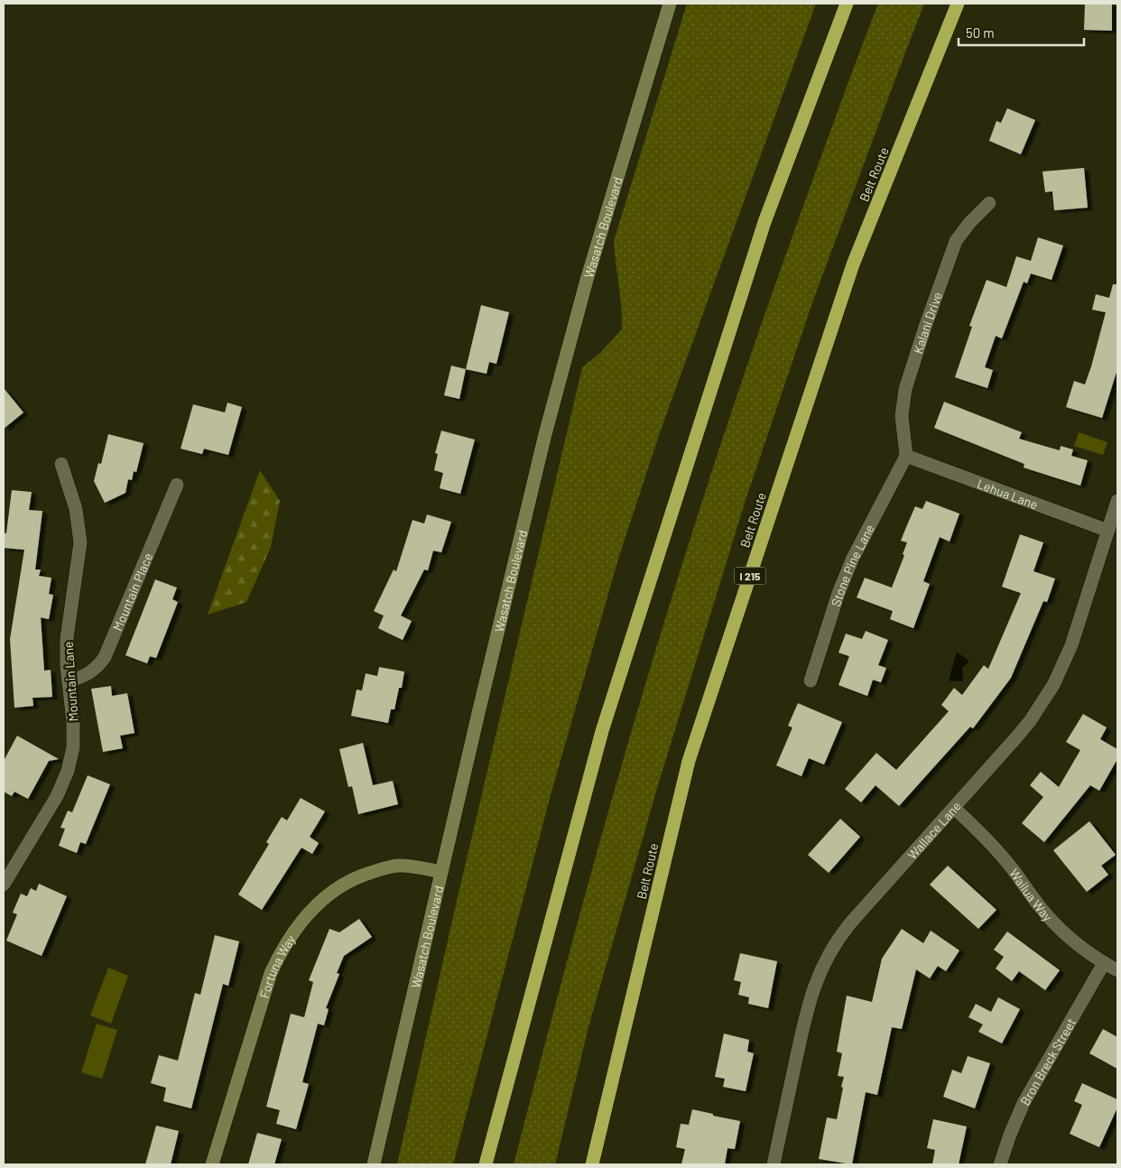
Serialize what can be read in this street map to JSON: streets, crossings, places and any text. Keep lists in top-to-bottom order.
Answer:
{
  "streets": {
    "highway": ["Belt Route", "I 215"],
    "street": [
      "Wasatch Boulevard",
      "Kalani Drive",
      "Lehua Lane",
      "Stone Pine Lane",
      "Mountain Place",
      "Mountain Lane",
      "Wallace Lane",
      "Wailua Way",
      "Fortuna Way",
      "Bron Breck Street"
    ]
  },
  "crossings": [
    ["Wasatch Boulevard", "Fortuna Way"],
    ["Kalani Drive", "Lehua Lane"],
    ["Kalani Drive", "Stone Pine Lane"],
    ["Lehua Lane", "Stone Pine Lane"],
    ["Lehua Lane", "Wallace Lane"],
    ["Mountain Place", "Mountain Lane"],
    ["Wallace Lane", "Wailua Way"],
    ["Wailua Way", "Bron Breck Street"]
  ],
  "scale_bar": "50 m"
}
